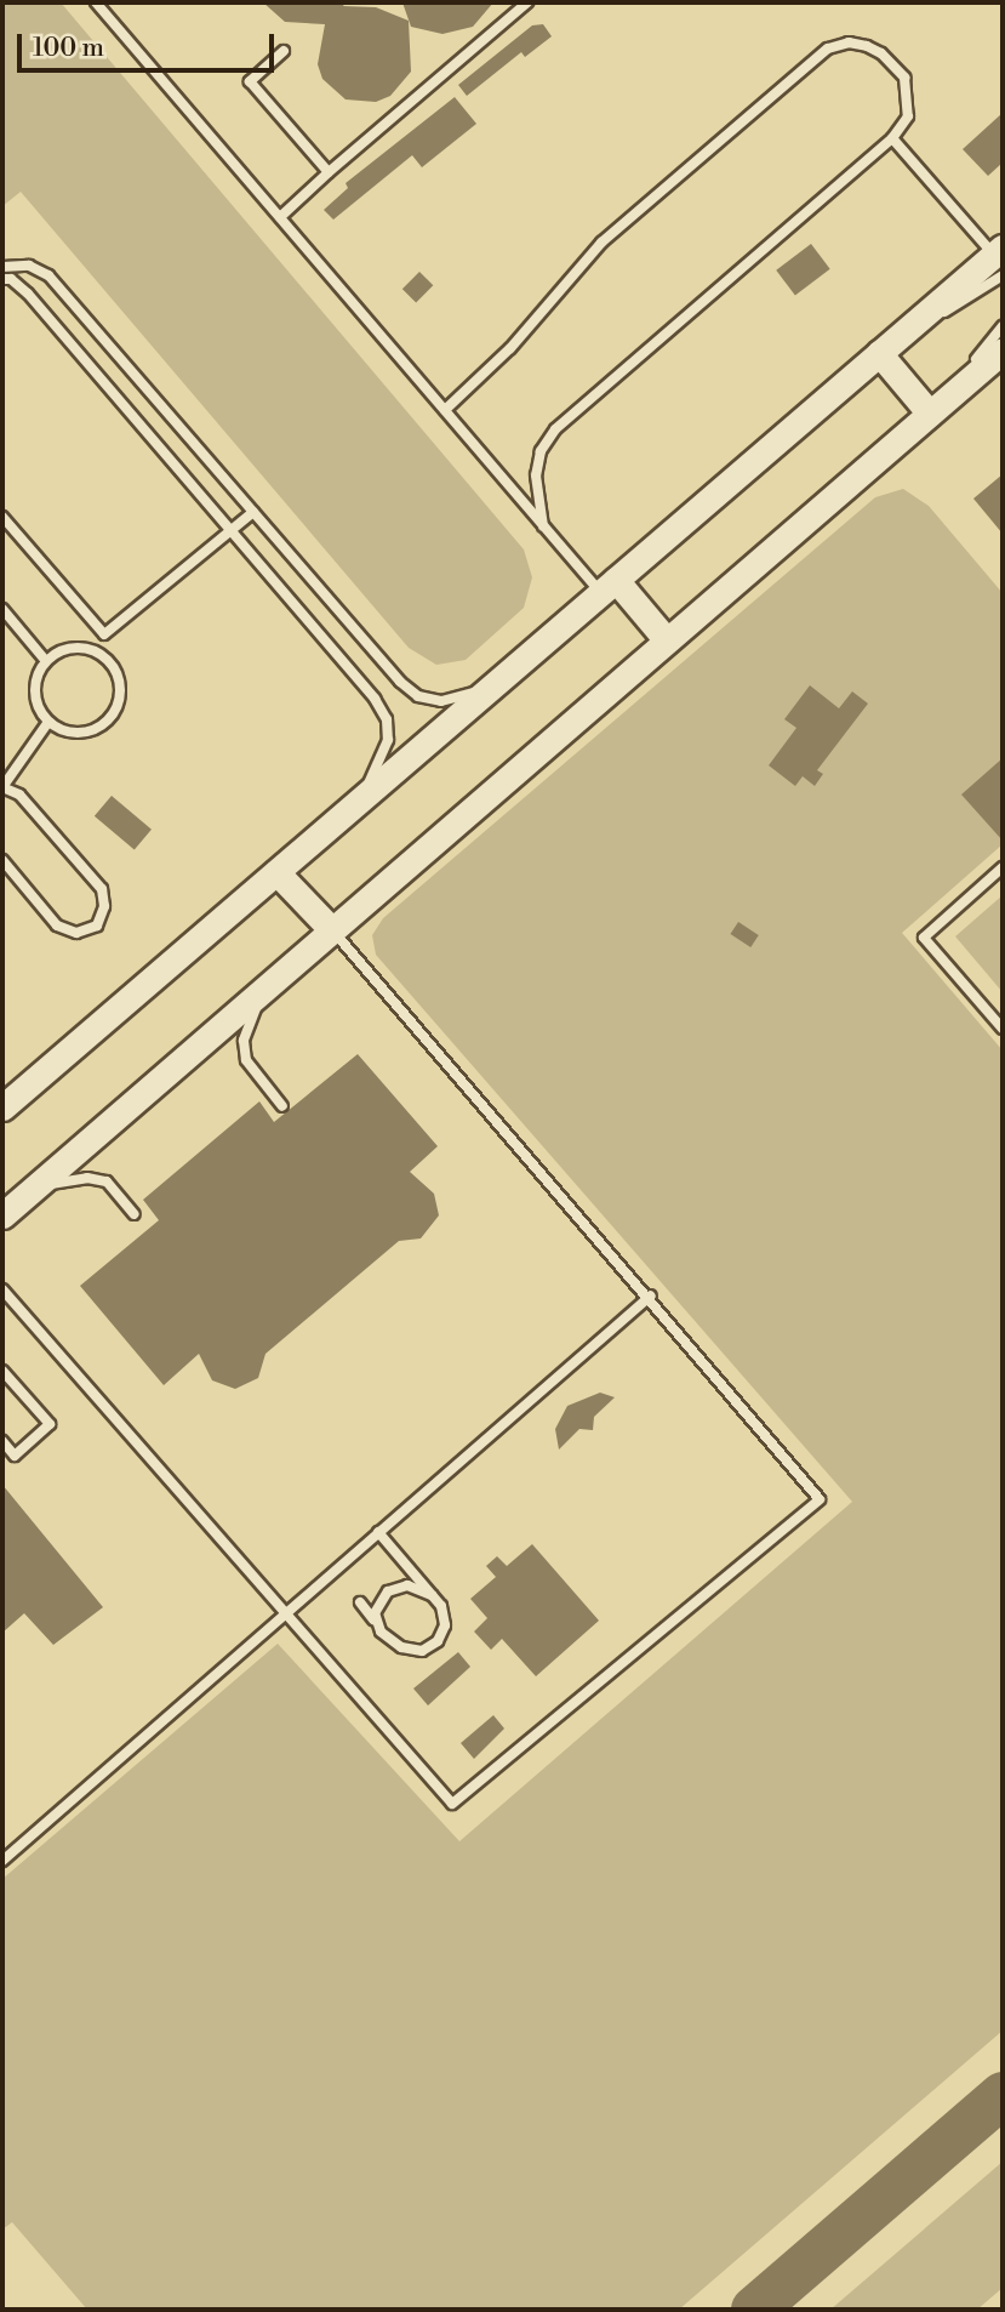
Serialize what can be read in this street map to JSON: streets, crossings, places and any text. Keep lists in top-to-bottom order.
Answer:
{
  "scale_bar": "100 m"
}
